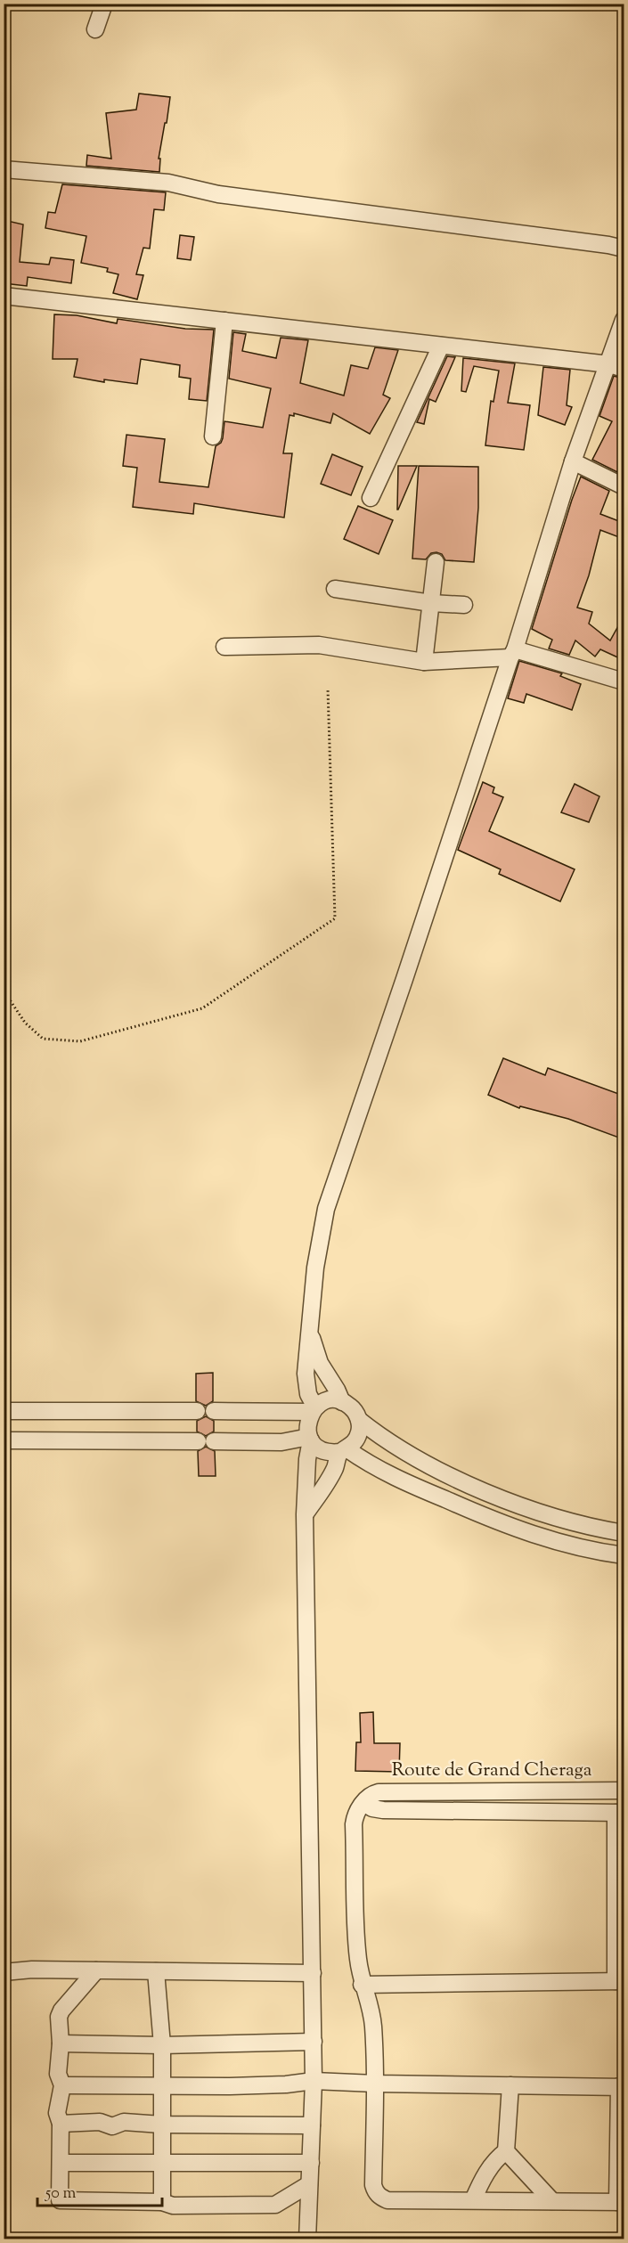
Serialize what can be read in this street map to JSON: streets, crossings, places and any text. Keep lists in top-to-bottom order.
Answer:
{
  "streets": {
    "street": ["Route de Grand Cheraga"]
  },
  "scale_bar": "50 m"
}
